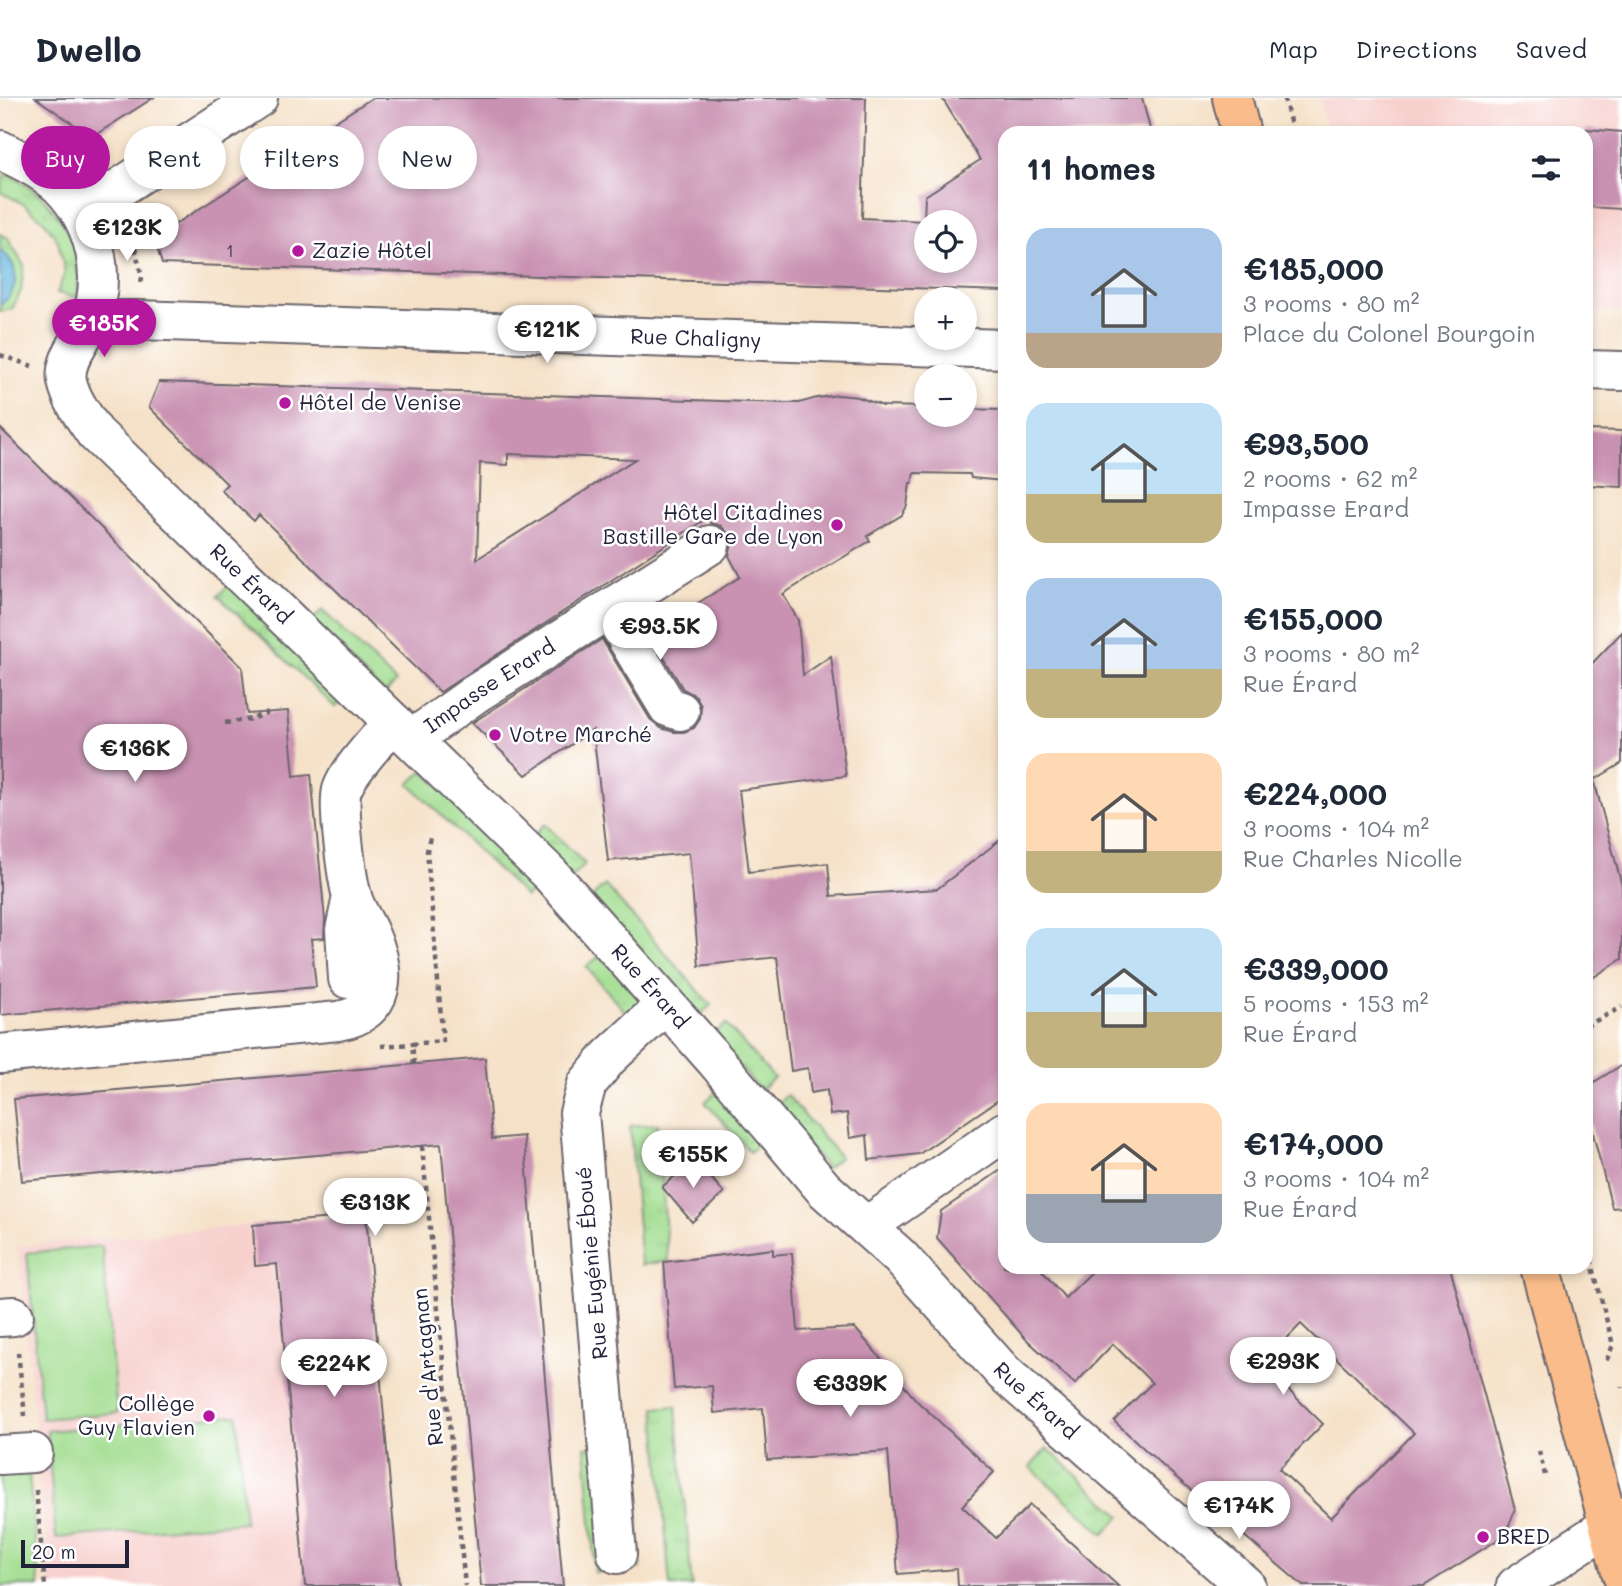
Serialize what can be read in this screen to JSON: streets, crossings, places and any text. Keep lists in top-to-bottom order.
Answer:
{
  "streets": {
    "street": [
      "Rue Chaligny",
      "Rue Érard",
      "Impasse Erard",
      "Rue Eugénie Éboué"
    ],
    "path": ["Rue d'Artagnan"]
  },
  "crossings": [
    ["Rue Chaligny", "Rue Érard"],
    ["Rue Érard", "Impasse Erard"],
    ["Rue Érard", "Rue Eugénie Éboué"]
  ],
  "places": [
    "Zazie Hôtel",
    "Hôtel de Venise",
    "Hôtel Citadines Bastille Gare de Lyon",
    "Votre Marché",
    "Collège Guy Flavien",
    "BRED"
  ],
  "house_numbers": ["1"],
  "scale_bar": "20 m",
  "page": {
    "header": "Dwello",
    "nav": ["Map", "Directions", "Saved"],
    "chip": [
      "Buy",
      "Rent",
      "Filters",
      "New"
    ],
    "heading": "11 homes",
    "price": [
      "€123K",
      "€185K",
      "€121K",
      "€93.5K",
      "€136K",
      "€155K",
      "€313K",
      "€293K",
      "€224K",
      "€339K",
      "€174K"
    ],
    "map_buttons": ["+", "−"],
    "list": [
      {
        "name": "€185,000",
        "note": "3 rooms · 80 m² · Place du Colonel Bourgoin"
      },
      {
        "name": "€93,500",
        "note": "2 rooms · 62 m² · Impasse Erard"
      },
      {
        "name": "€155,000",
        "note": "3 rooms · 80 m² · Rue Érard"
      },
      {
        "name": "€224,000",
        "note": "3 rooms · 104 m² · Rue Charles Nicolle"
      },
      {
        "name": "€339,000",
        "note": "5 rooms · 153 m² · Rue Érard"
      },
      {
        "name": "€174,000",
        "note": "3 rooms · 104 m² · Rue Érard"
      }
    ],
    "scale": "20 m"
  }
}
